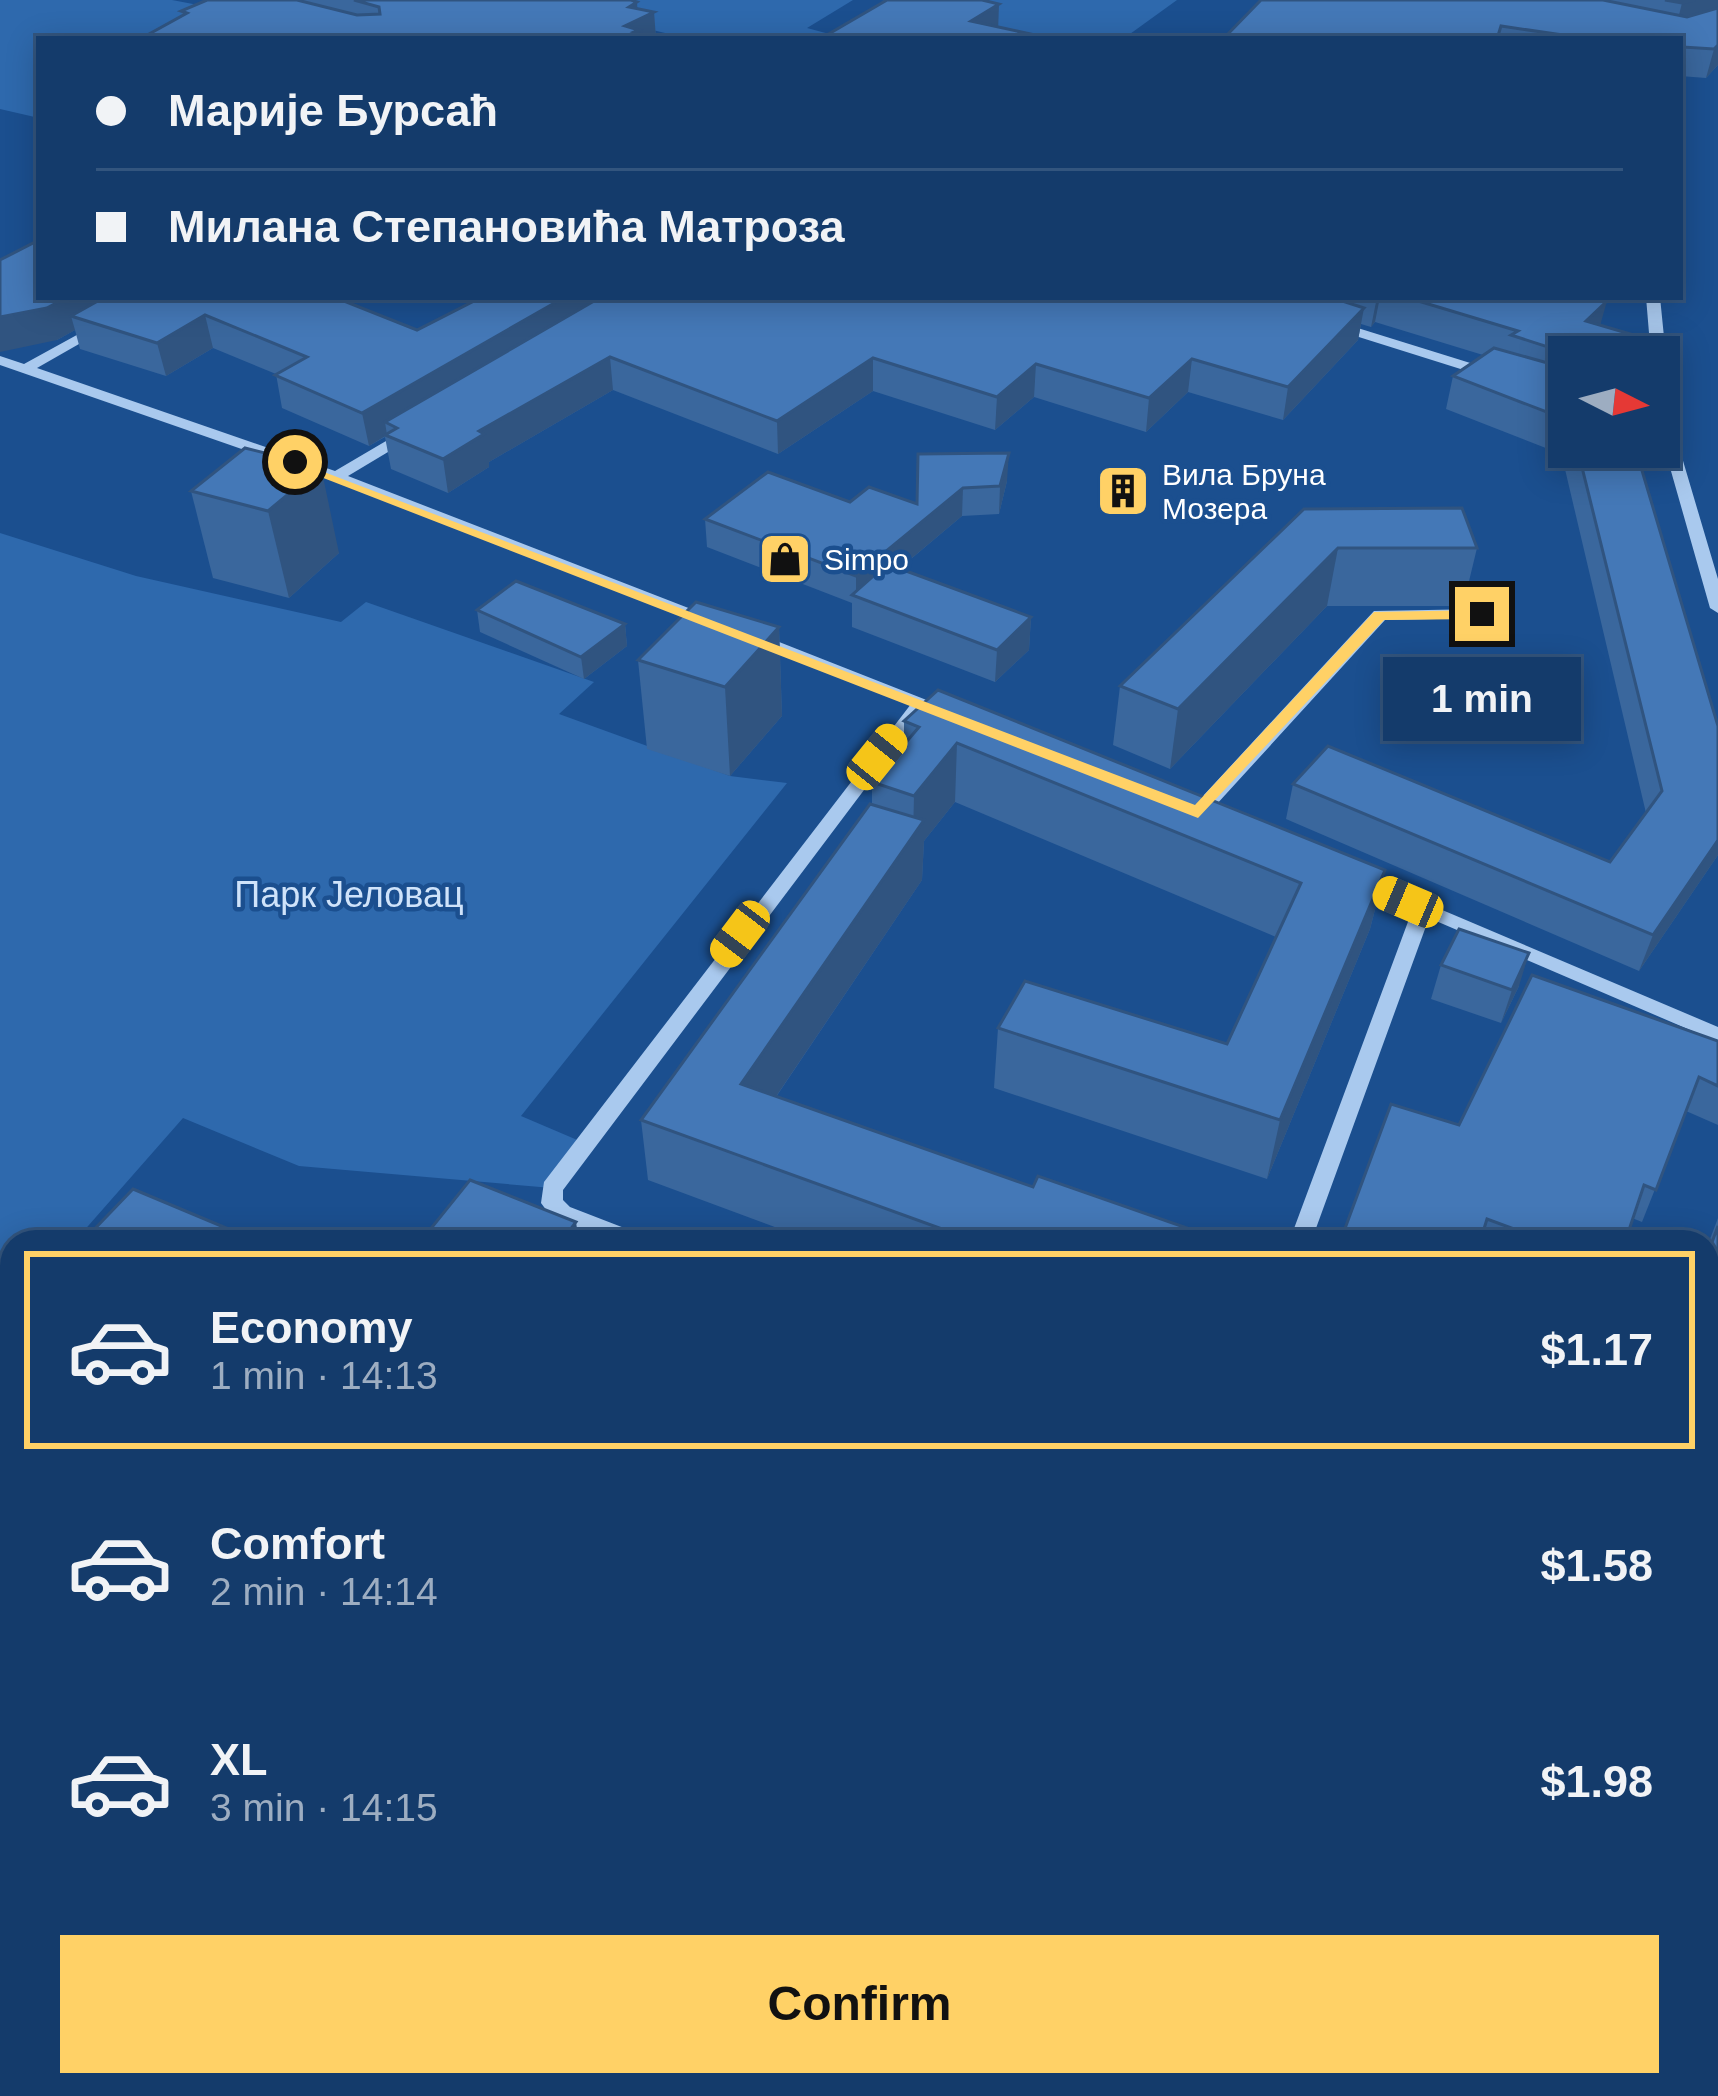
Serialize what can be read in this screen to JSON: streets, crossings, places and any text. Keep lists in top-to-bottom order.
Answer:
{
  "parks": ["Парк Јеловац"],
  "places": {
    "building": ["Вила Бруна Мозера"],
    "shop": ["Simpo"]
  },
  "north": "right",
  "page": {
    "banner": ["Марије Бурсаћ", "Милана Степановића Матроза"],
    "bubble": "1 min",
    "list": [
      {
        "name": "Economy",
        "note": "1 min · 14:13",
        "value": "$1.17"
      },
      {
        "name": "Comfort",
        "note": "2 min · 14:14",
        "value": "$1.58"
      },
      {
        "name": "XL",
        "note": "3 min · 14:15",
        "value": "$1.98"
      }
    ],
    "buttons": "Confirm"
  }
}
